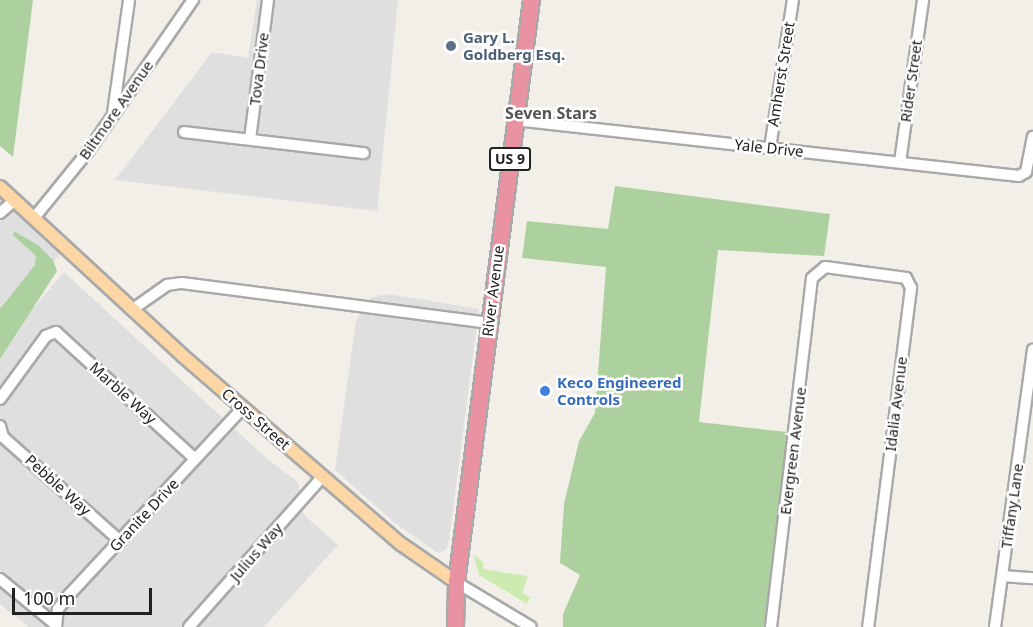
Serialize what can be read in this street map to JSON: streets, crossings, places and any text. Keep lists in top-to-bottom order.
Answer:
{
  "streets": {
    "highway": ["US 9", "River Avenue"],
    "main road": ["Cross Street"],
    "street": [
      "Tova Drive",
      "Amherst Street",
      "Rider Street",
      "Biltmore Avenue",
      "Yale Drive",
      "Marble Way",
      "Idalia Avenue",
      "Evergreen Avenue",
      "Pebble Way",
      "Tiffany Lane",
      "Granite Drive",
      "Julius Way"
    ]
  },
  "crossings": [
    ["Amherst Street", "Yale Drive"],
    ["Rider Street", "Yale Drive"],
    ["Biltmore Avenue", "Cross Street"],
    ["Yale Drive", "River Avenue"],
    ["River Avenue", "Cross Street"],
    ["Marble Way", "Granite Drive"],
    ["Idalia Avenue", "Evergreen Avenue"],
    ["Cross Street", "Granite Drive"],
    ["Cross Street", "Julius Way"],
    ["Pebble Way", "Granite Drive"]
  ],
  "districts": ["Seven Stars"],
  "places": ["Gary L. Goldberg Esq.", "Keco Engineered Controls"],
  "scale_bar": "100 m"
}
